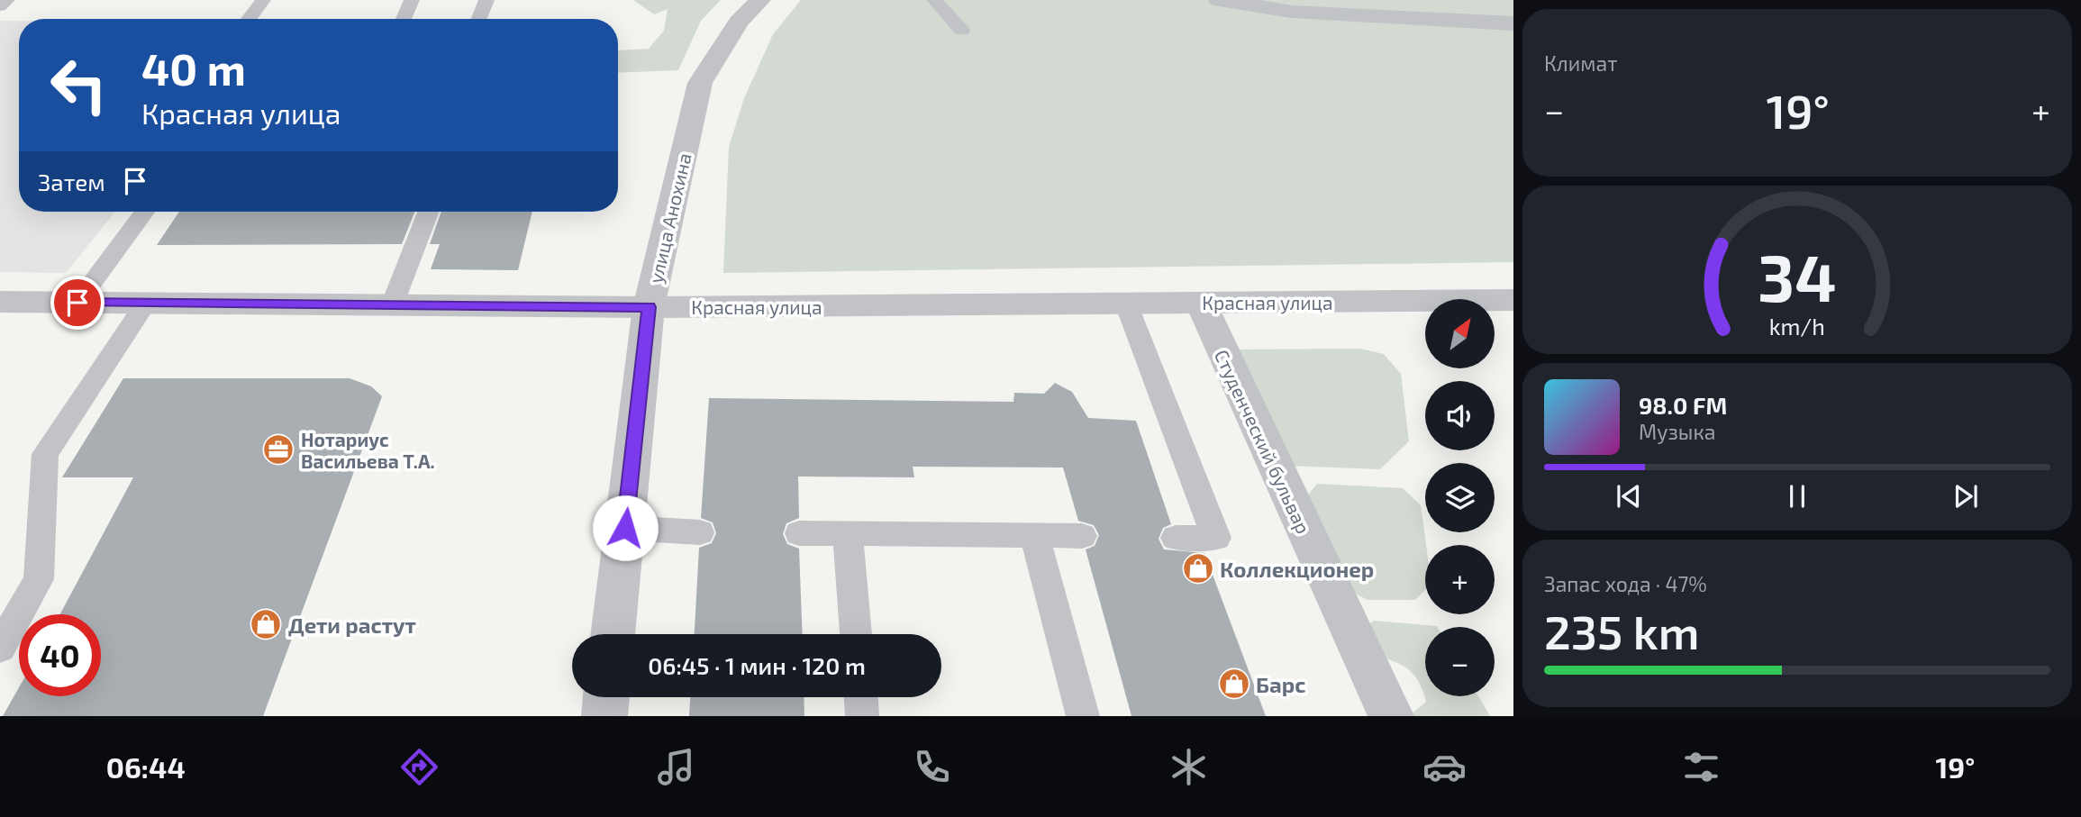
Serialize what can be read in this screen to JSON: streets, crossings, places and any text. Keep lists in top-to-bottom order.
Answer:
{
  "streets": {
    "street": ["улица Анохина", "Красная улица", "Студенческий бульвар"]
  },
  "crossings": [
    ["улица Анохина", "Красная улица"],
    ["Красная улица", "Студенческий бульвар"]
  ],
  "places": {
    "office": ["Нотариус Васильева Т.А."],
    "shop": ["Коллекционер", "Дети растут", "Барс"]
  },
  "north": "top right",
  "page": {
    "tile": [
      "Климат",
      ["Запас хода · 47%", "235 km"]
    ],
    "turn": ["40 m", "Красная улица"],
    "heat": ["−", "19°", "+"],
    "then": "Затем",
    "map_buttons": ["+", "−"],
    "song": ["98.0 FM", "Музыка"],
    "limit": "40",
    "trip": "06:45 · 1 мин · 120 m",
    "tabs": ["06:44", "19°"],
    "gauge": ["34", "km/h"]
  }
}
